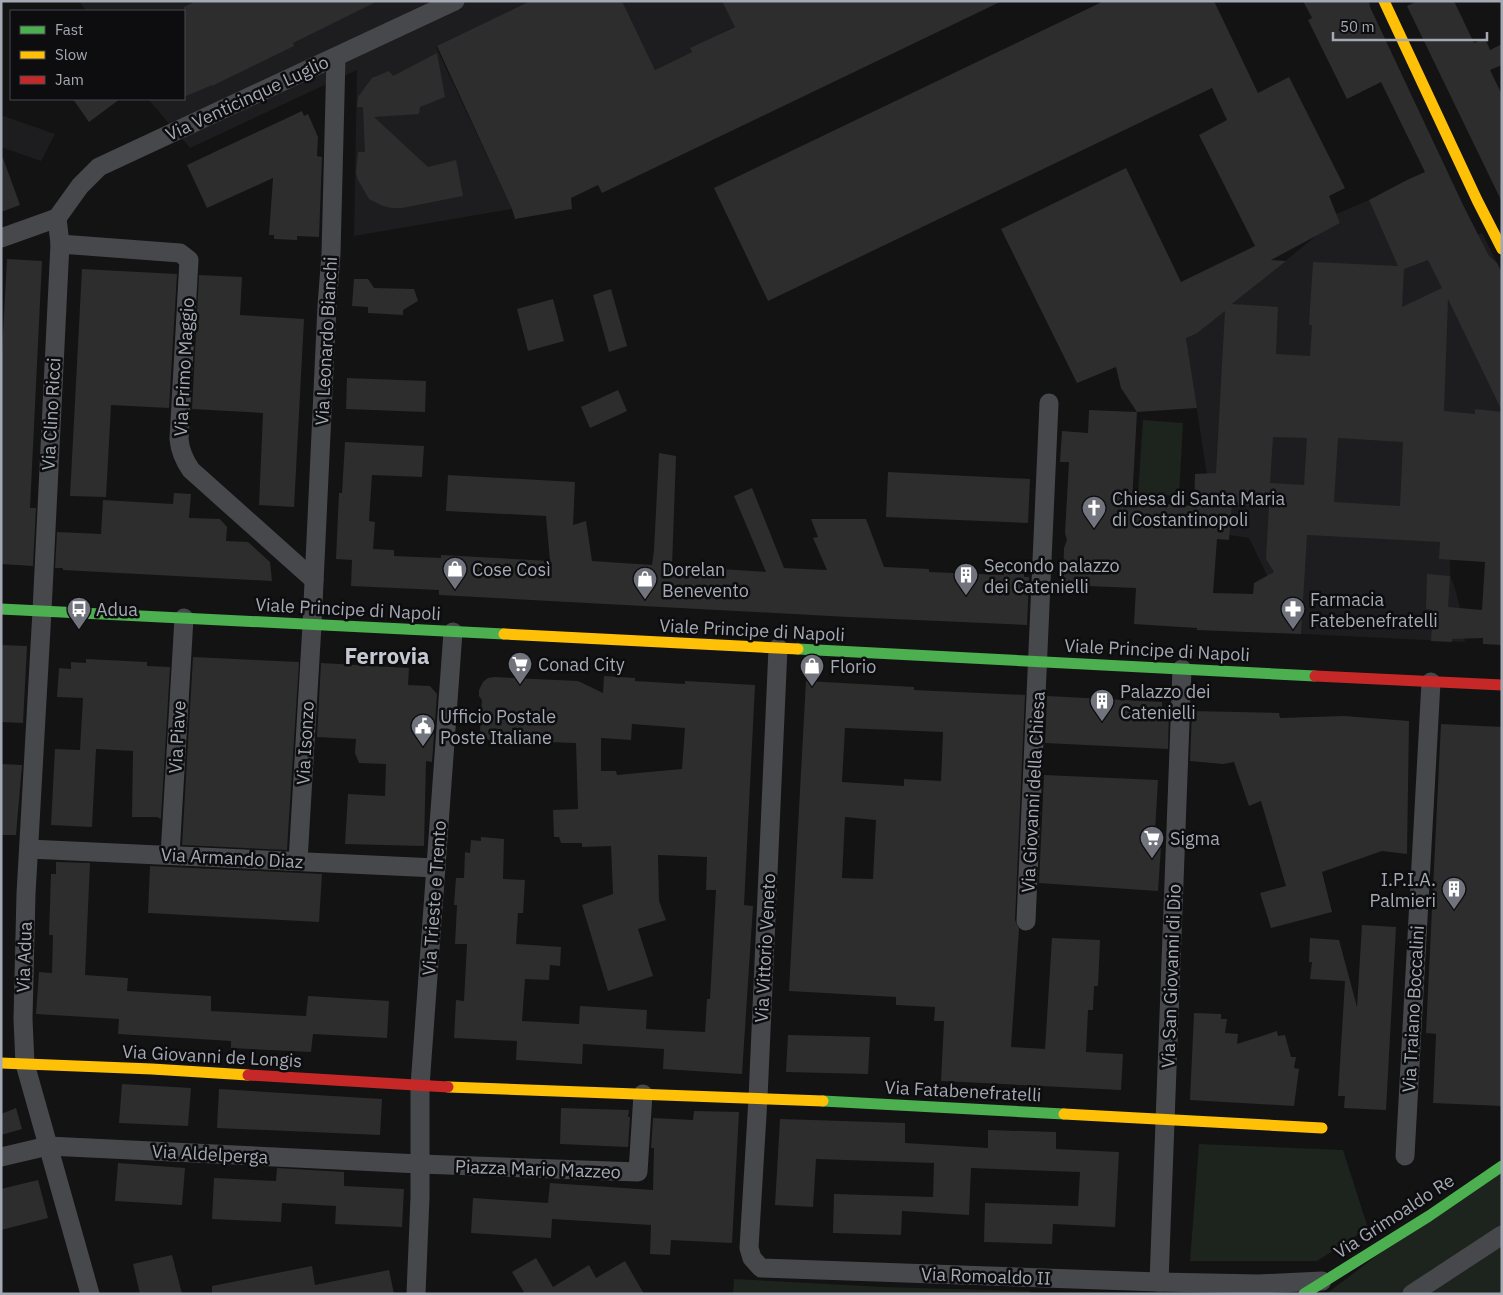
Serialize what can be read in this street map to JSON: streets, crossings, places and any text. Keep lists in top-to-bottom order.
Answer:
{
  "streets": {
    "street": [
      "Via Venticinque Luglio",
      "Via Leonardo Bianchi",
      "Via Primo Maggio",
      "Via Clino Ricci",
      "Viale Principe di Napoli",
      "Via Piave",
      "Via Isonzo",
      "Via Giovanni della Chiesa",
      "Via Armando Diaz",
      "Via Trieste e Trento",
      "Via Vittorio Veneto",
      "Via Adua",
      "Via San Giovanni di Dio",
      "Via Traiano Boccalini",
      "Via Giovanni de Longis",
      "Via Fatabenefratelli",
      "Via Aldelperga",
      "Piazza Mario Mazzeo",
      "Via Grimoaldo Re",
      "Via Romoaldo II"
    ]
  },
  "crossings": [
    ["Via Venticinque Luglio", "Via Leonardo Bianchi"],
    ["Via Venticinque Luglio", "Via Clino Ricci"],
    ["Via Leonardo Bianchi", "Via Primo Maggio"],
    ["Via Leonardo Bianchi", "Viale Principe di Napoli"],
    ["Via Leonardo Bianchi", "Via Isonzo"],
    ["Via Primo Maggio", "Via Clino Ricci"],
    ["Via Clino Ricci", "Viale Principe di Napoli"],
    ["Via Clino Ricci", "Via Adua"],
    ["Viale Principe di Napoli", "Via Piave"],
    ["Viale Principe di Napoli", "Via Isonzo"],
    ["Viale Principe di Napoli", "Via Giovanni della Chiesa"],
    ["Viale Principe di Napoli", "Via Trieste e Trento"],
    ["Viale Principe di Napoli", "Via Vittorio Veneto"],
    ["Viale Principe di Napoli", "Via Adua"],
    ["Viale Principe di Napoli", "Via San Giovanni di Dio"],
    ["Viale Principe di Napoli", "Via Traiano Boccalini"],
    ["Via Piave", "Via Armando Diaz"],
    ["Via Isonzo", "Via Armando Diaz"],
    ["Via Armando Diaz", "Via Trieste e Trento"],
    ["Via Armando Diaz", "Via Adua"],
    ["Via Trieste e Trento", "Via Giovanni de Longis"],
    ["Via Trieste e Trento", "Via Aldelperga"],
    ["Via Trieste e Trento", "Piazza Mario Mazzeo"],
    ["Via Vittorio Veneto", "Via Fatabenefratelli"],
    ["Via Vittorio Veneto", "Via Romoaldo II"],
    ["Via Adua", "Via Giovanni de Longis"],
    ["Via Adua", "Via Aldelperga"],
    ["Via San Giovanni di Dio", "Via Fatabenefratelli"],
    ["Via San Giovanni di Dio", "Via Romoaldo II"],
    ["Via Aldelperga", "Piazza Mario Mazzeo"],
    ["Via Grimoaldo Re", "Via Romoaldo II"]
  ],
  "districts": ["Ferrovia"],
  "places": {
    "church": ["Chiesa di Santa Maria di Costantinopoli"],
    "shop": ["Cose Così", "Dorelan Benevento", "Florio"],
    "building": ["Secondo palazzo dei Catenielli", "Palazzo dei Catenielli", "I.P.I.A. Palmieri"],
    "bus stop": ["Adua"],
    "pharmacy": ["Farmacia Fatebenefratelli"],
    "supermarket": ["Conad City", "Sigma"],
    "public building": ["Ufficio Postale Poste Italiane"]
  },
  "legend": ["Fast", "Slow", "Jam"],
  "scale_bar": "50 m"
}
